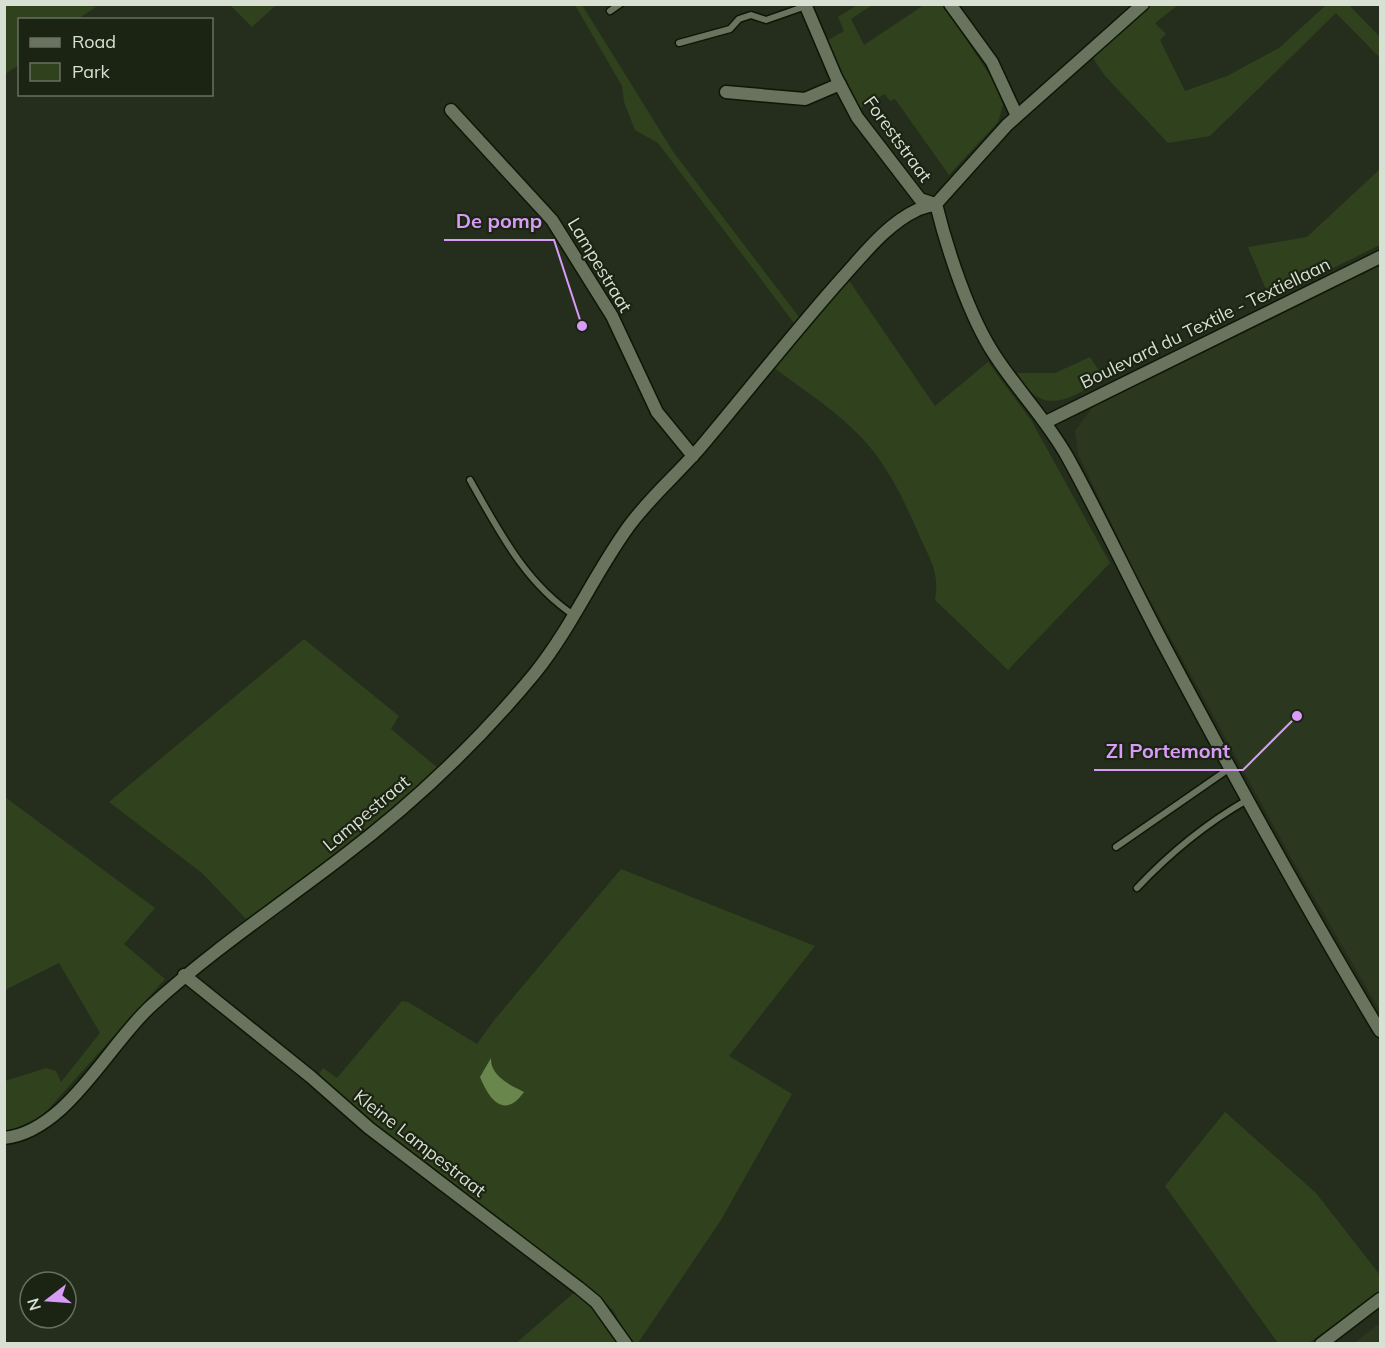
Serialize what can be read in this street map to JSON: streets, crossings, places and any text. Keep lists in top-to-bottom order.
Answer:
{
  "streets": {
    "street": [
      "Foreststraat",
      "Lampestraat",
      "Boulevard du Textile - Textiellaan",
      "Kleine Lampestraat"
    ]
  },
  "crossings": [
    ["Foreststraat", "Lampestraat"],
    ["Lampestraat", "Kleine Lampestraat"]
  ],
  "places": ["De pomp", "ZI Portemont"],
  "legend": ["Road", "Park"],
  "north": "left"
}
